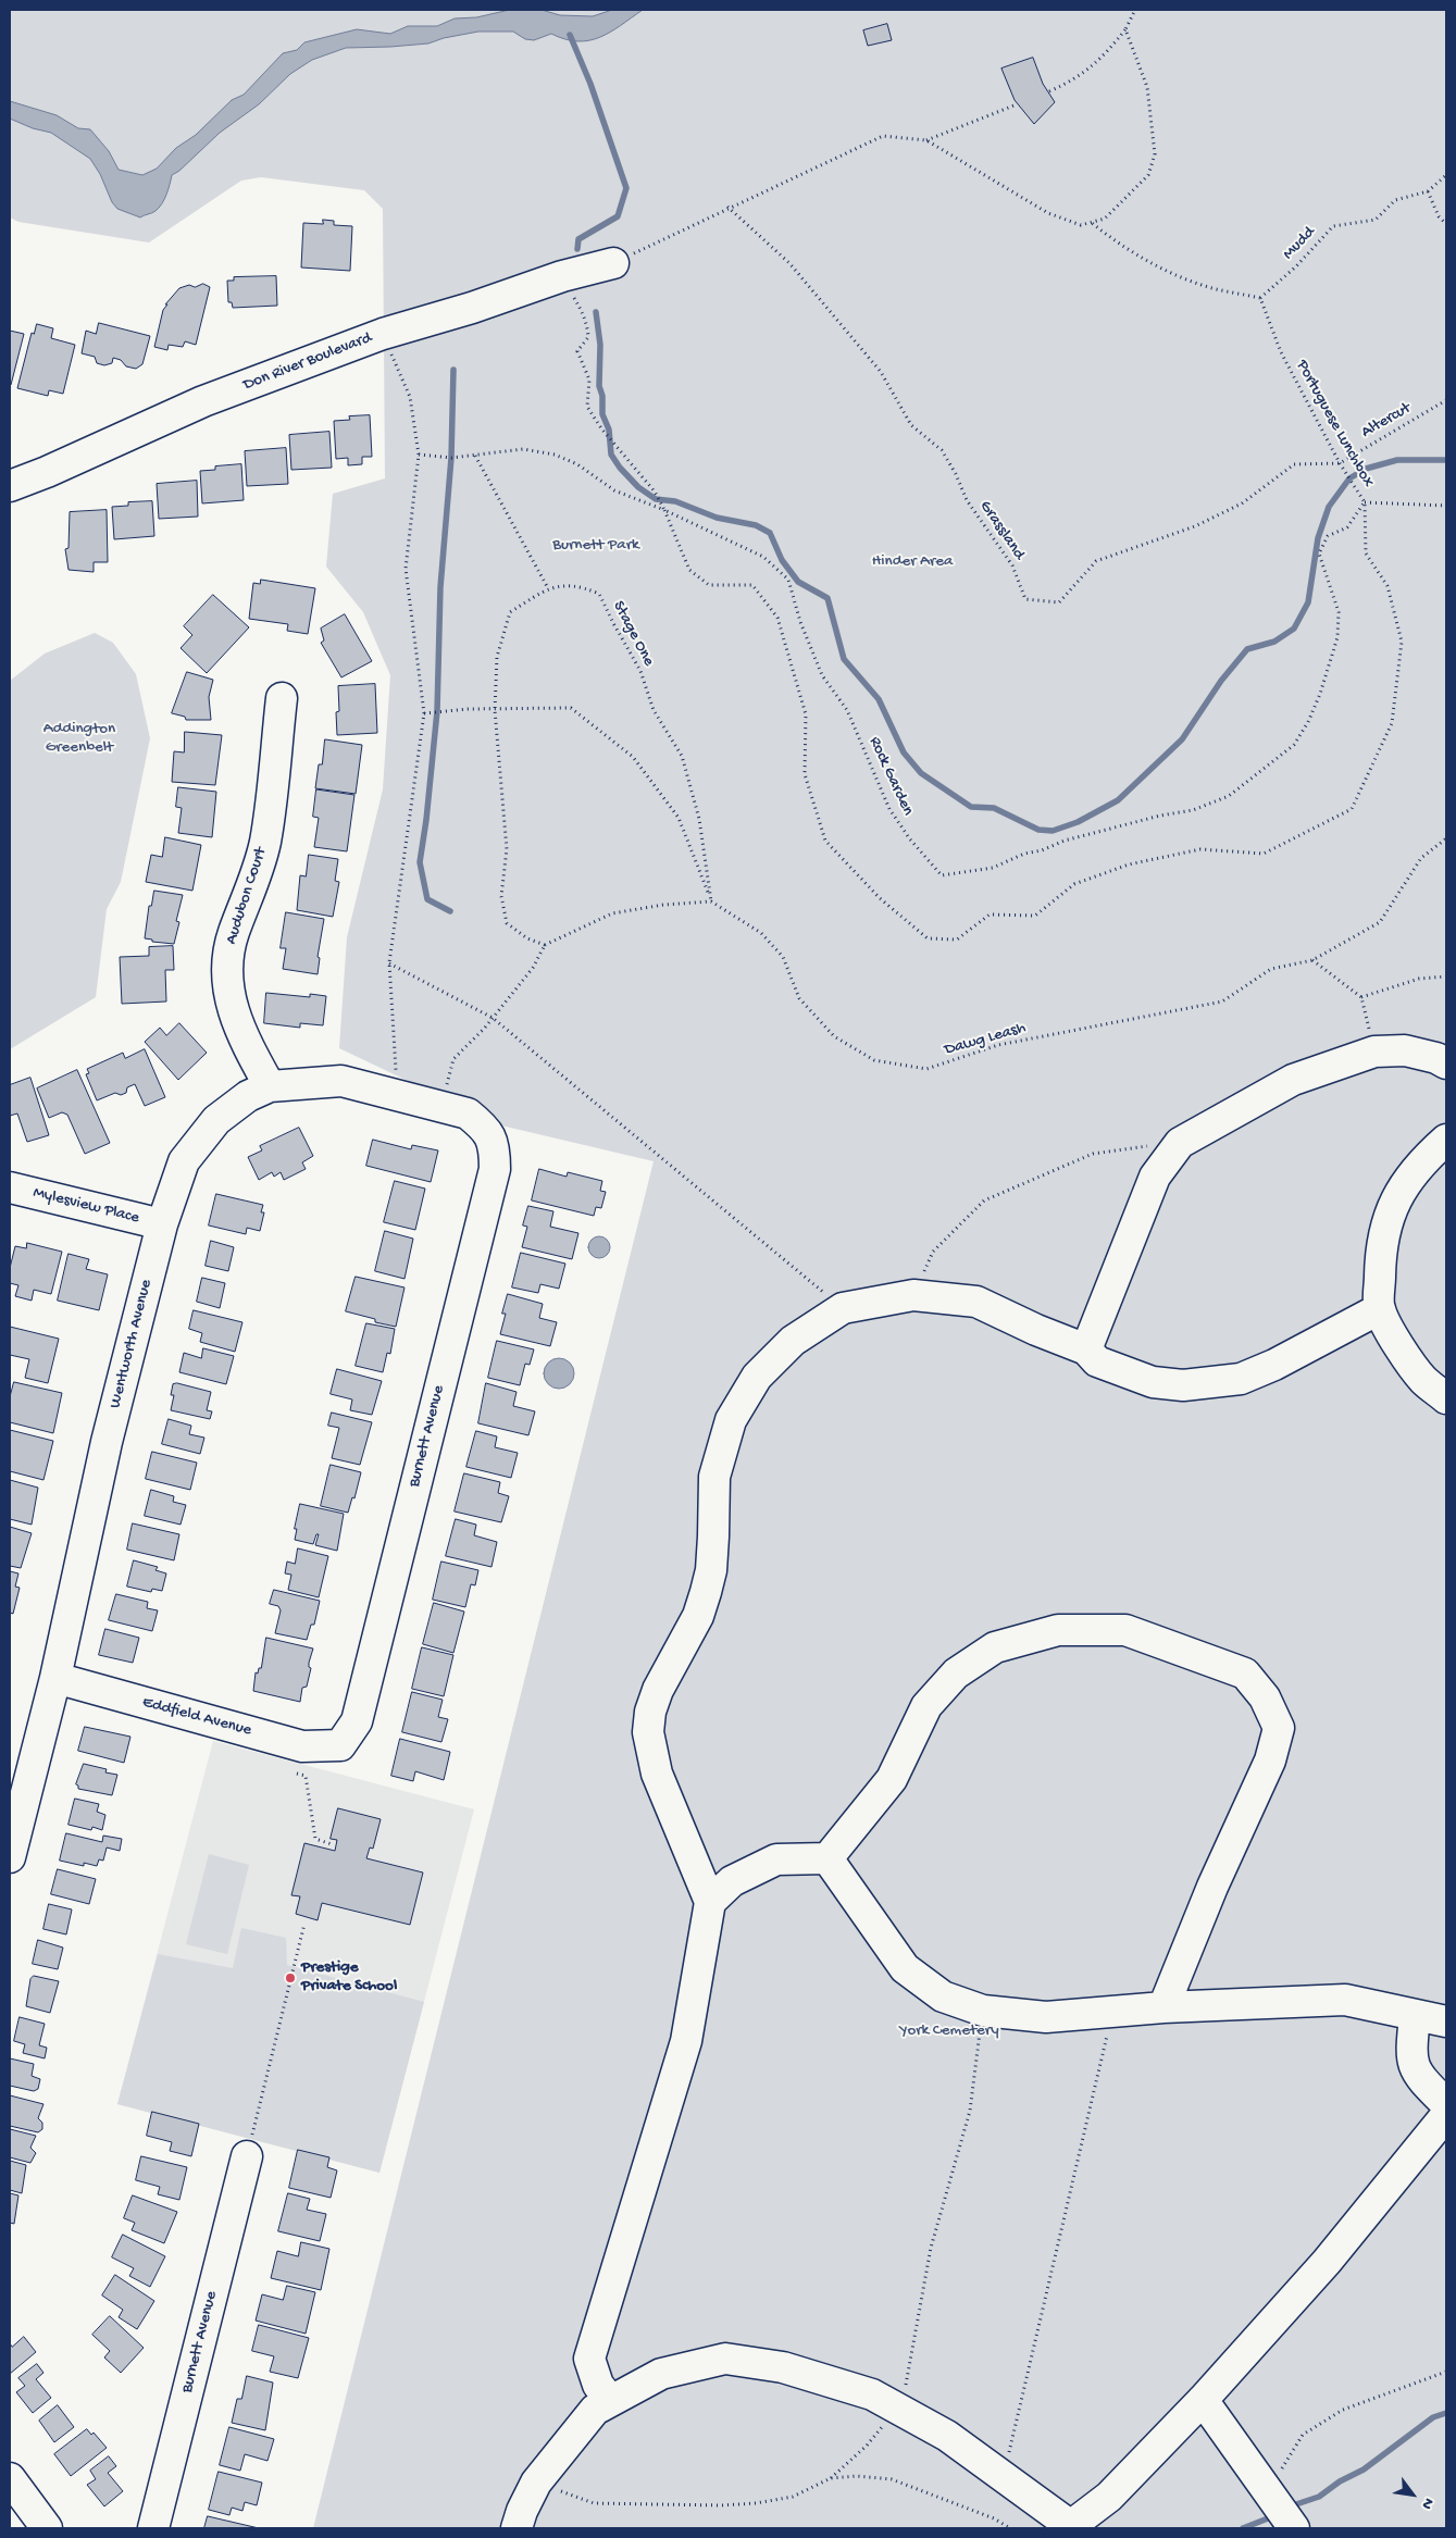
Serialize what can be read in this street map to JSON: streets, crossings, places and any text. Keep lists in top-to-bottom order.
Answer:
{
  "streets": {
    "street": [
      "Don River Boulevard",
      "Audubon Court",
      "Mylesview Place",
      "Wentworth Avenue",
      "Burnett Avenue",
      "Eddfield Avenue"
    ],
    "path": [
      "Mudd",
      "Altercut",
      "Portuguese Lunchbox",
      "Grassland",
      "Stage One",
      "Rock Garden",
      "Dawg Leash"
    ]
  },
  "crossings": [
    ["Mudd", "Portuguese Lunchbox"],
    ["Altercut", "Portuguese Lunchbox"],
    ["Altercut", "Grassland"],
    ["Portuguese Lunchbox", "Grassland"],
    ["Portuguese Lunchbox", "Rock Garden"],
    ["Stage One", "Dawg Leash"],
    ["Audubon Court", "Wentworth Avenue"],
    ["Mylesview Place", "Wentworth Avenue"],
    ["Wentworth Avenue", "Burnett Avenue"],
    ["Wentworth Avenue", "Eddfield Avenue"],
    ["Burnett Avenue", "Eddfield Avenue"]
  ],
  "parks": [
    "Burnett Park",
    "Hinder Area",
    "Addington Greenbelt",
    "York Cemetery"
  ],
  "places": ["Prestige Private School"],
  "north": "bottom right"
}
